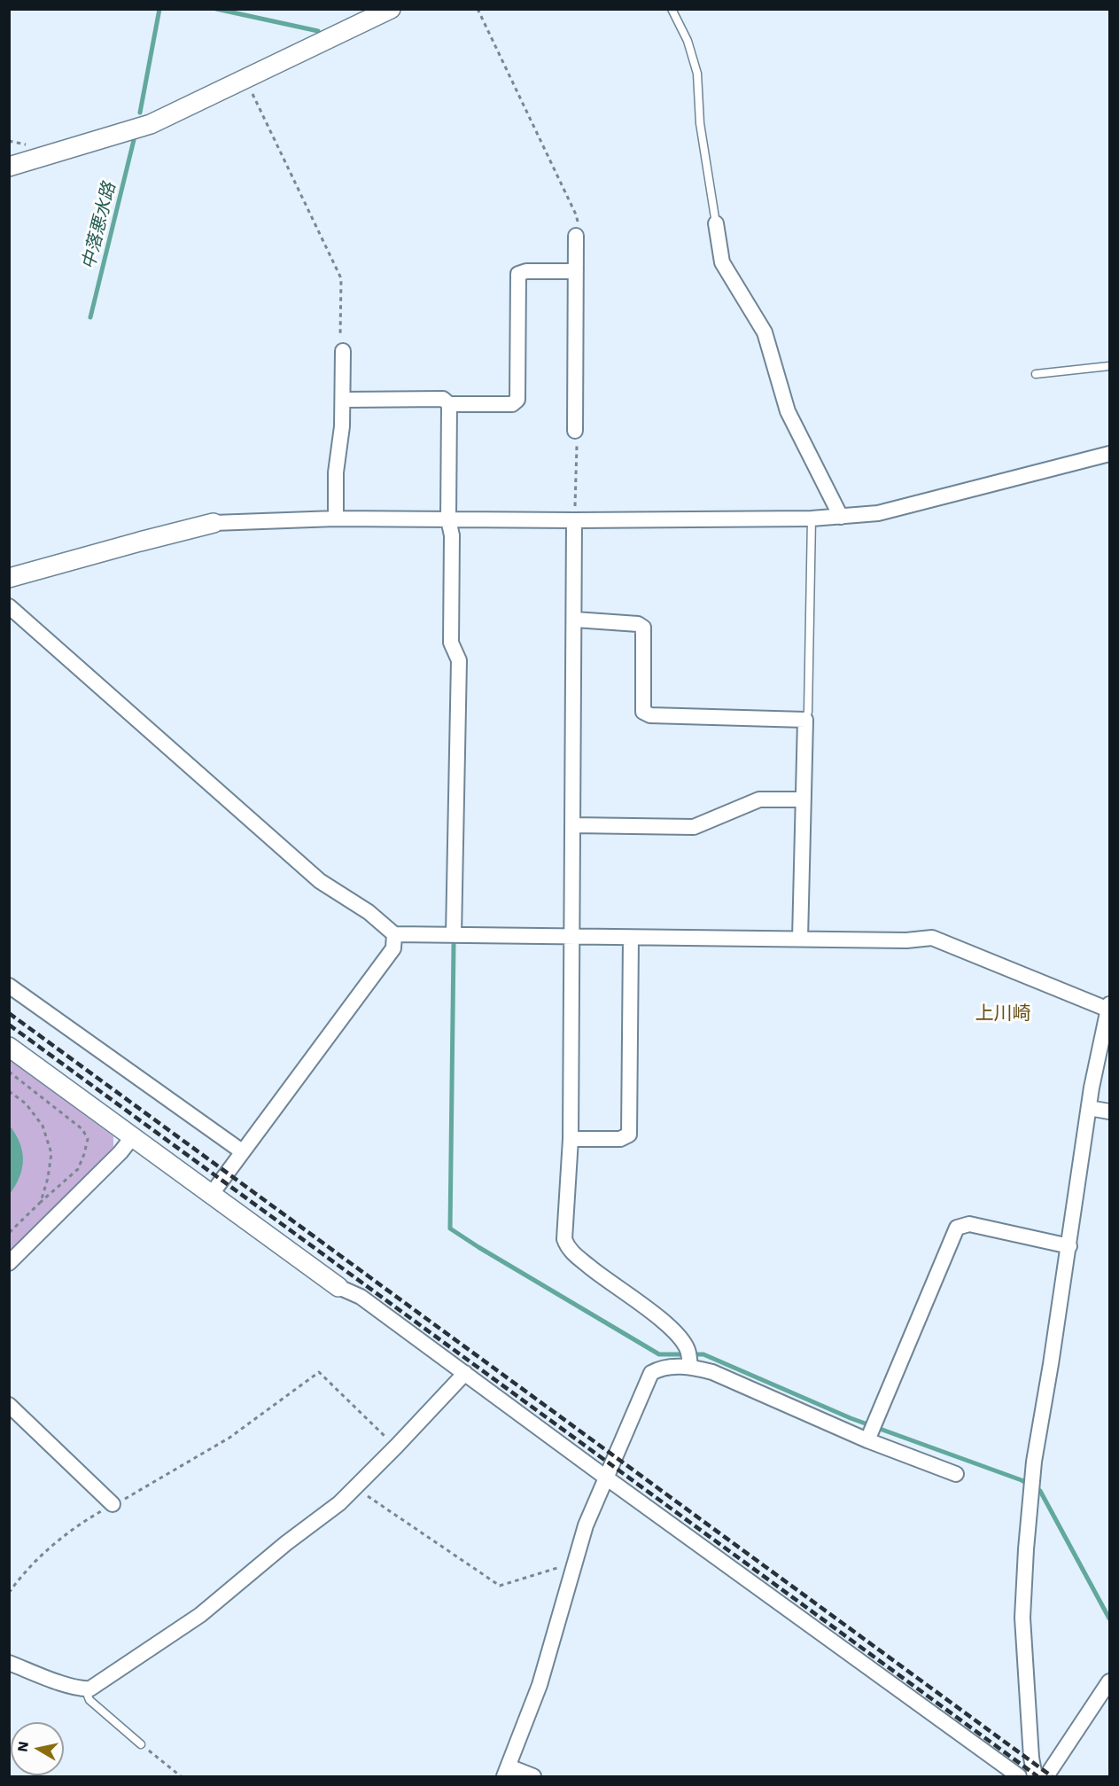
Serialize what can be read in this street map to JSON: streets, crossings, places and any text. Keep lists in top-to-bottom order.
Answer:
{
  "districts": ["上川崎"],
  "water": ["中落悪水路"],
  "north": "left"
}
